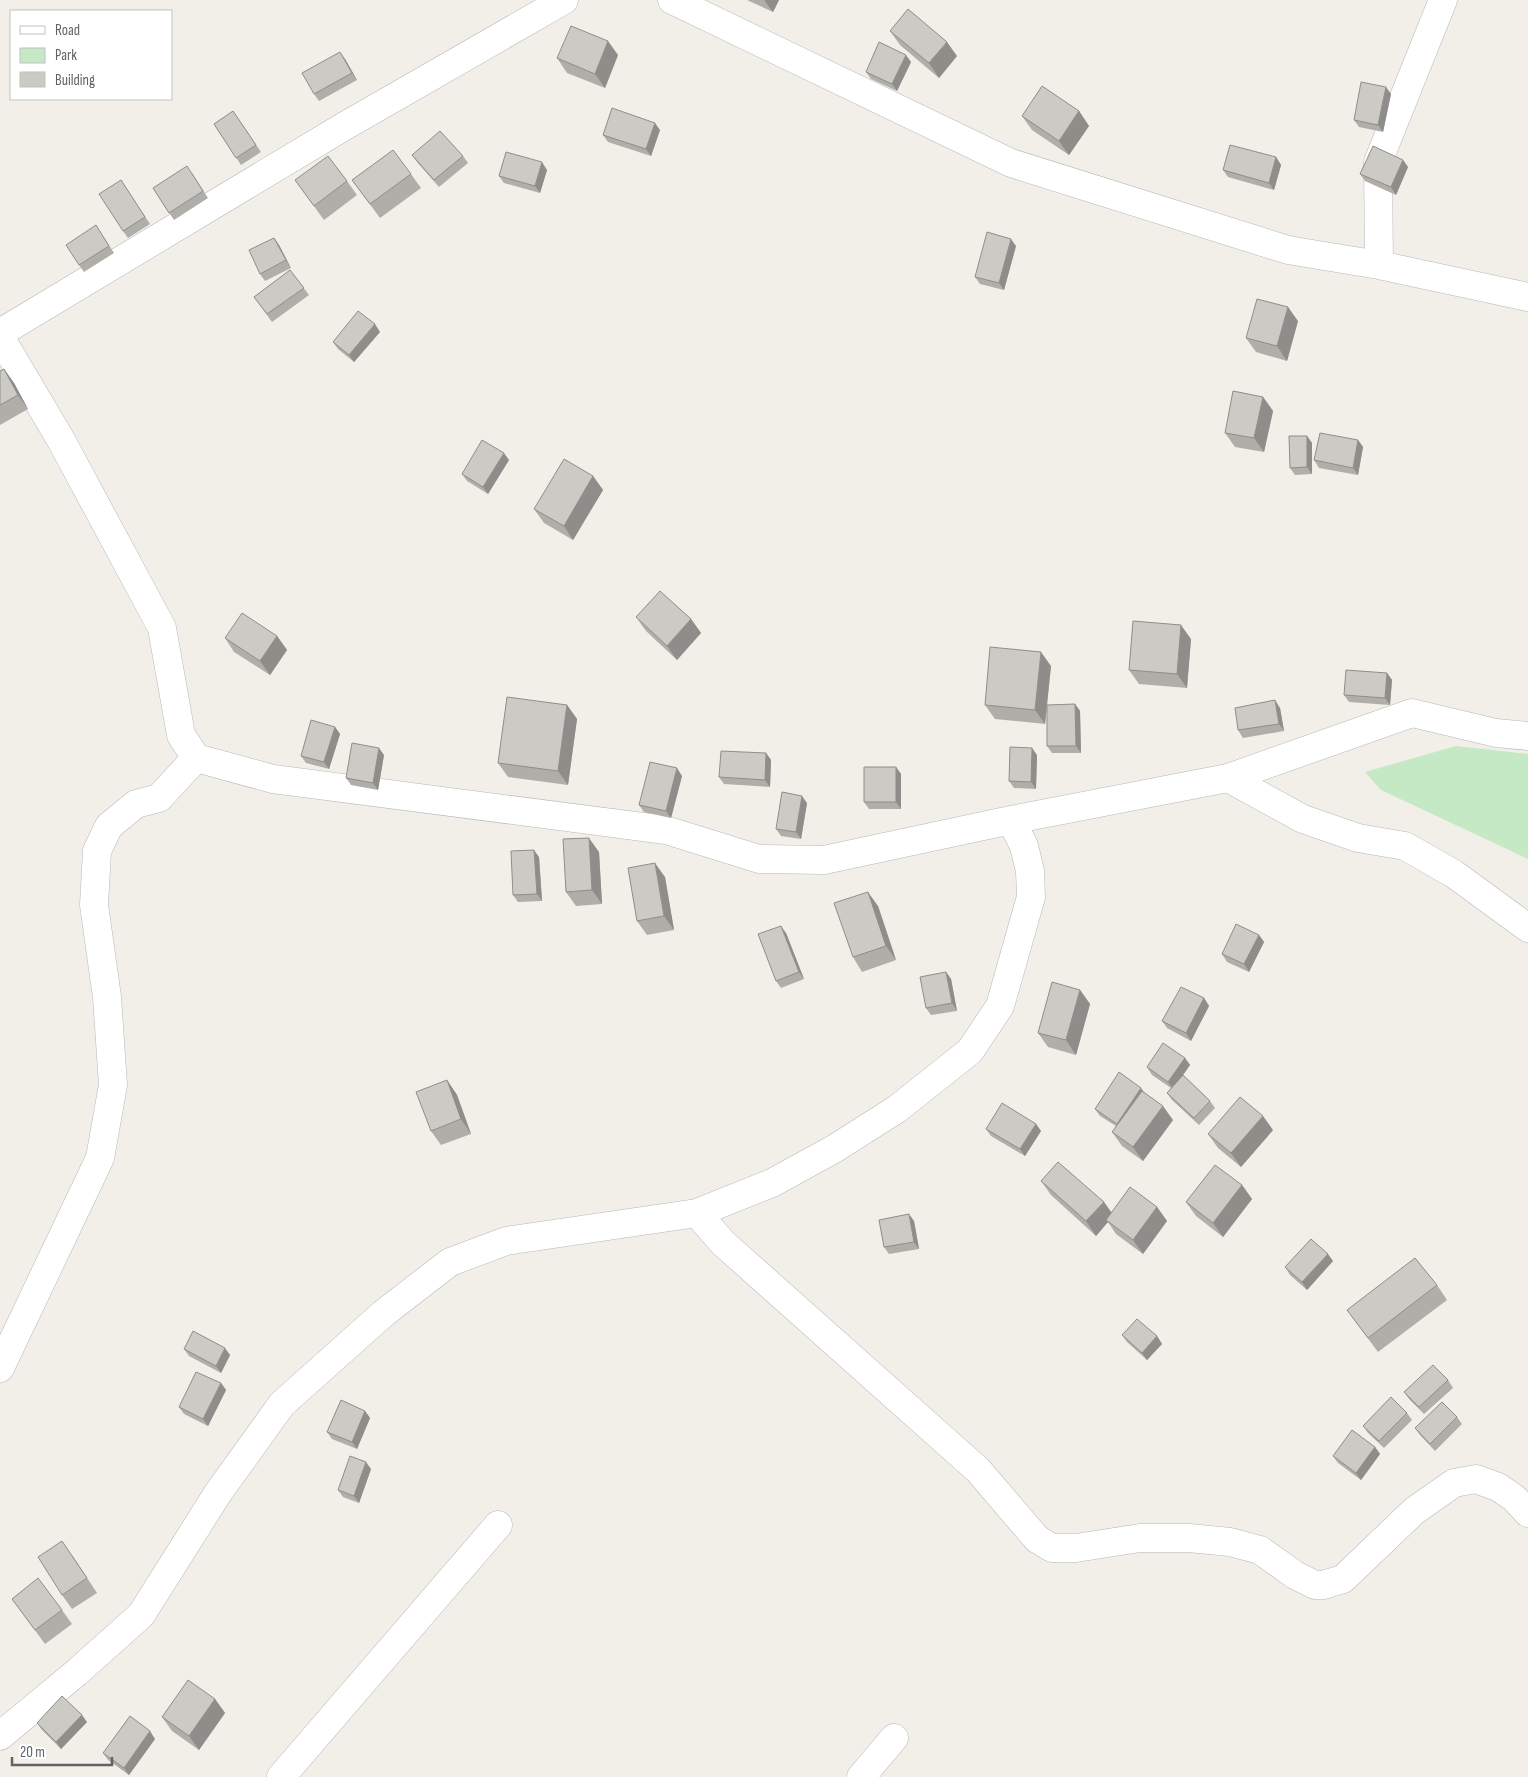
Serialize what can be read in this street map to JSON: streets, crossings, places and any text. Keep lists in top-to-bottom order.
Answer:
{
  "legend": ["Road", "Park", "Building"],
  "scale_bar": "20 m"
}
